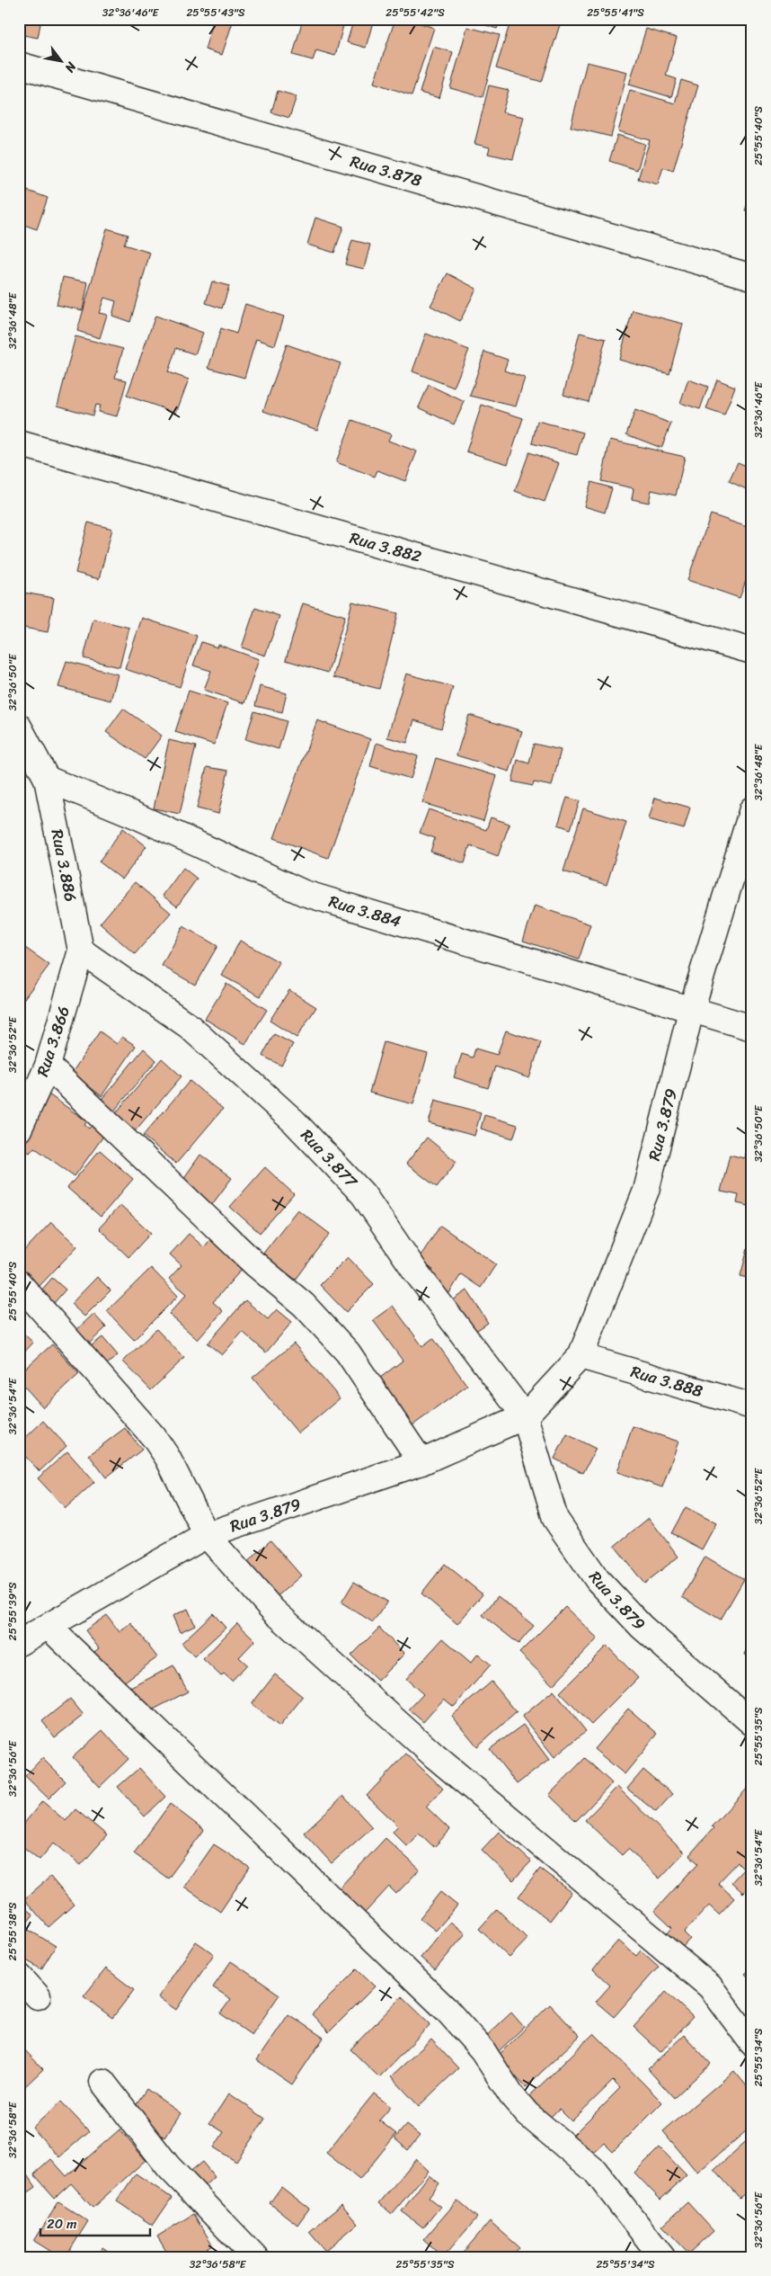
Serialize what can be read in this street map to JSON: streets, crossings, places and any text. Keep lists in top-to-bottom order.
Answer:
{
  "streets": {
    "street": [
      "Rua 3.878",
      "Rua 3.882",
      "Rua 3.886",
      "Rua 3.884",
      "Rua 3.866",
      "Rua 3.879",
      "Rua 3.877",
      "Rua 3.888"
    ]
  },
  "crossings": [
    ["Rua 3.886", "Rua 3.884"],
    ["Rua 3.886", "Rua 3.866"],
    ["Rua 3.886", "Rua 3.877"],
    ["Rua 3.884", "Rua 3.879"],
    ["Rua 3.866", "Rua 3.877"],
    ["Rua 3.879", "Rua 3.877"],
    ["Rua 3.879", "Rua 3.888"]
  ],
  "scale_bar": "20 m",
  "north": "bottom right",
  "coordinates": [
    "32°36'46\"E",
    "25°55'43\"S",
    "25°55'42\"S",
    "25°55'41\"S",
    "25°55'40\"S",
    "32°36'48\"E",
    "32°36'50\"E",
    "32°36'52\"E",
    "32°36'54\"E",
    "25°55'39\"S",
    "25°55'35\"S",
    "32°36'56\"E",
    "25°55'38\"S",
    "25°55'34\"S",
    "32°36'58\"E"
  ]
}
